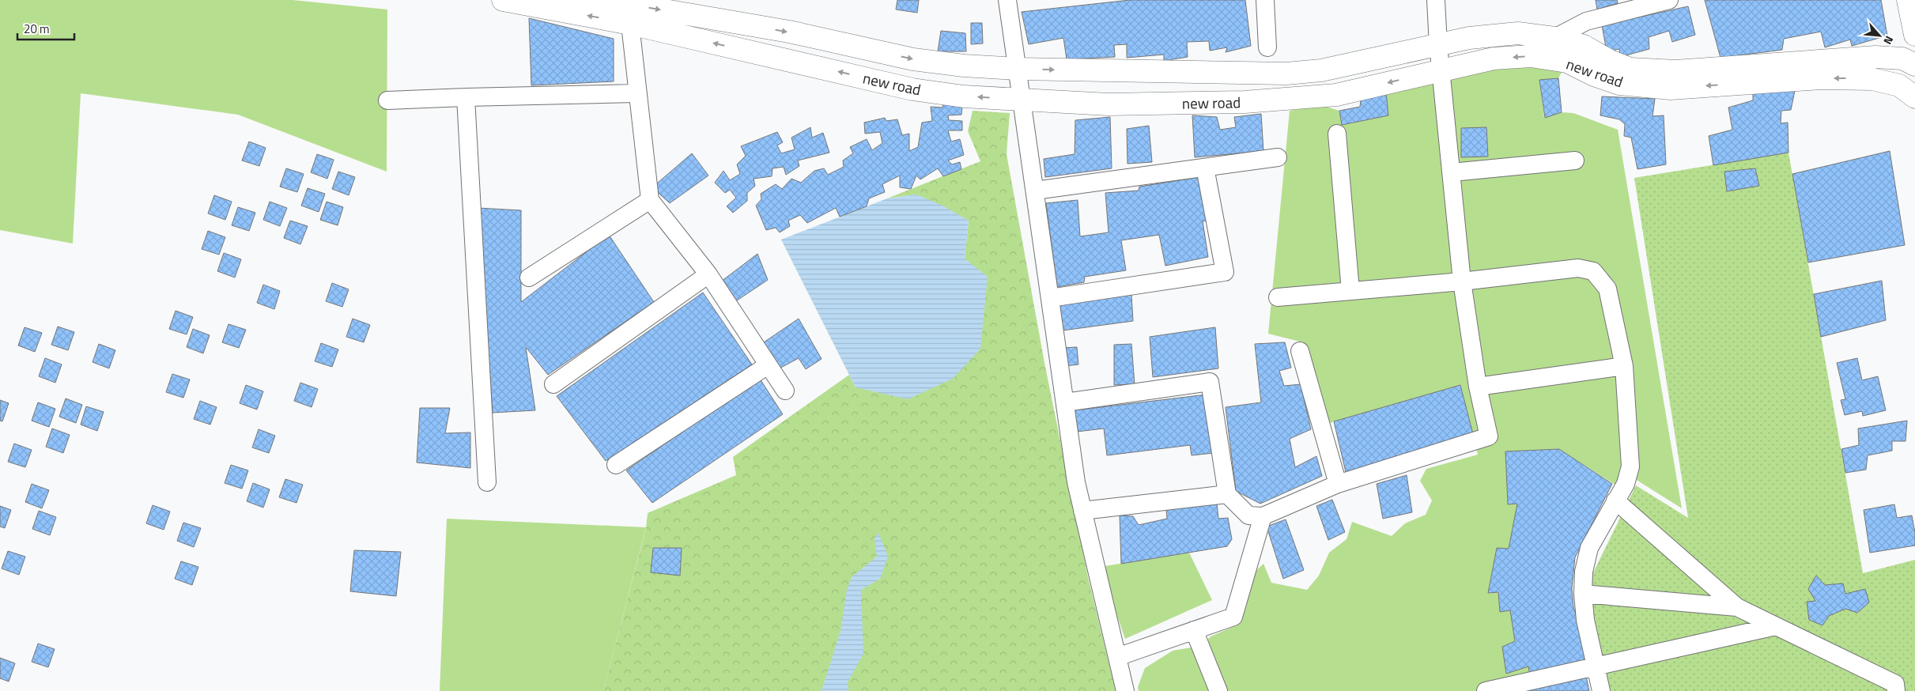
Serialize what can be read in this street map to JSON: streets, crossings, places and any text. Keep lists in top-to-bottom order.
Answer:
{
  "streets": {
    "main road": ["new road"]
  },
  "scale_bar": "20 m",
  "north": "bottom right"
}
